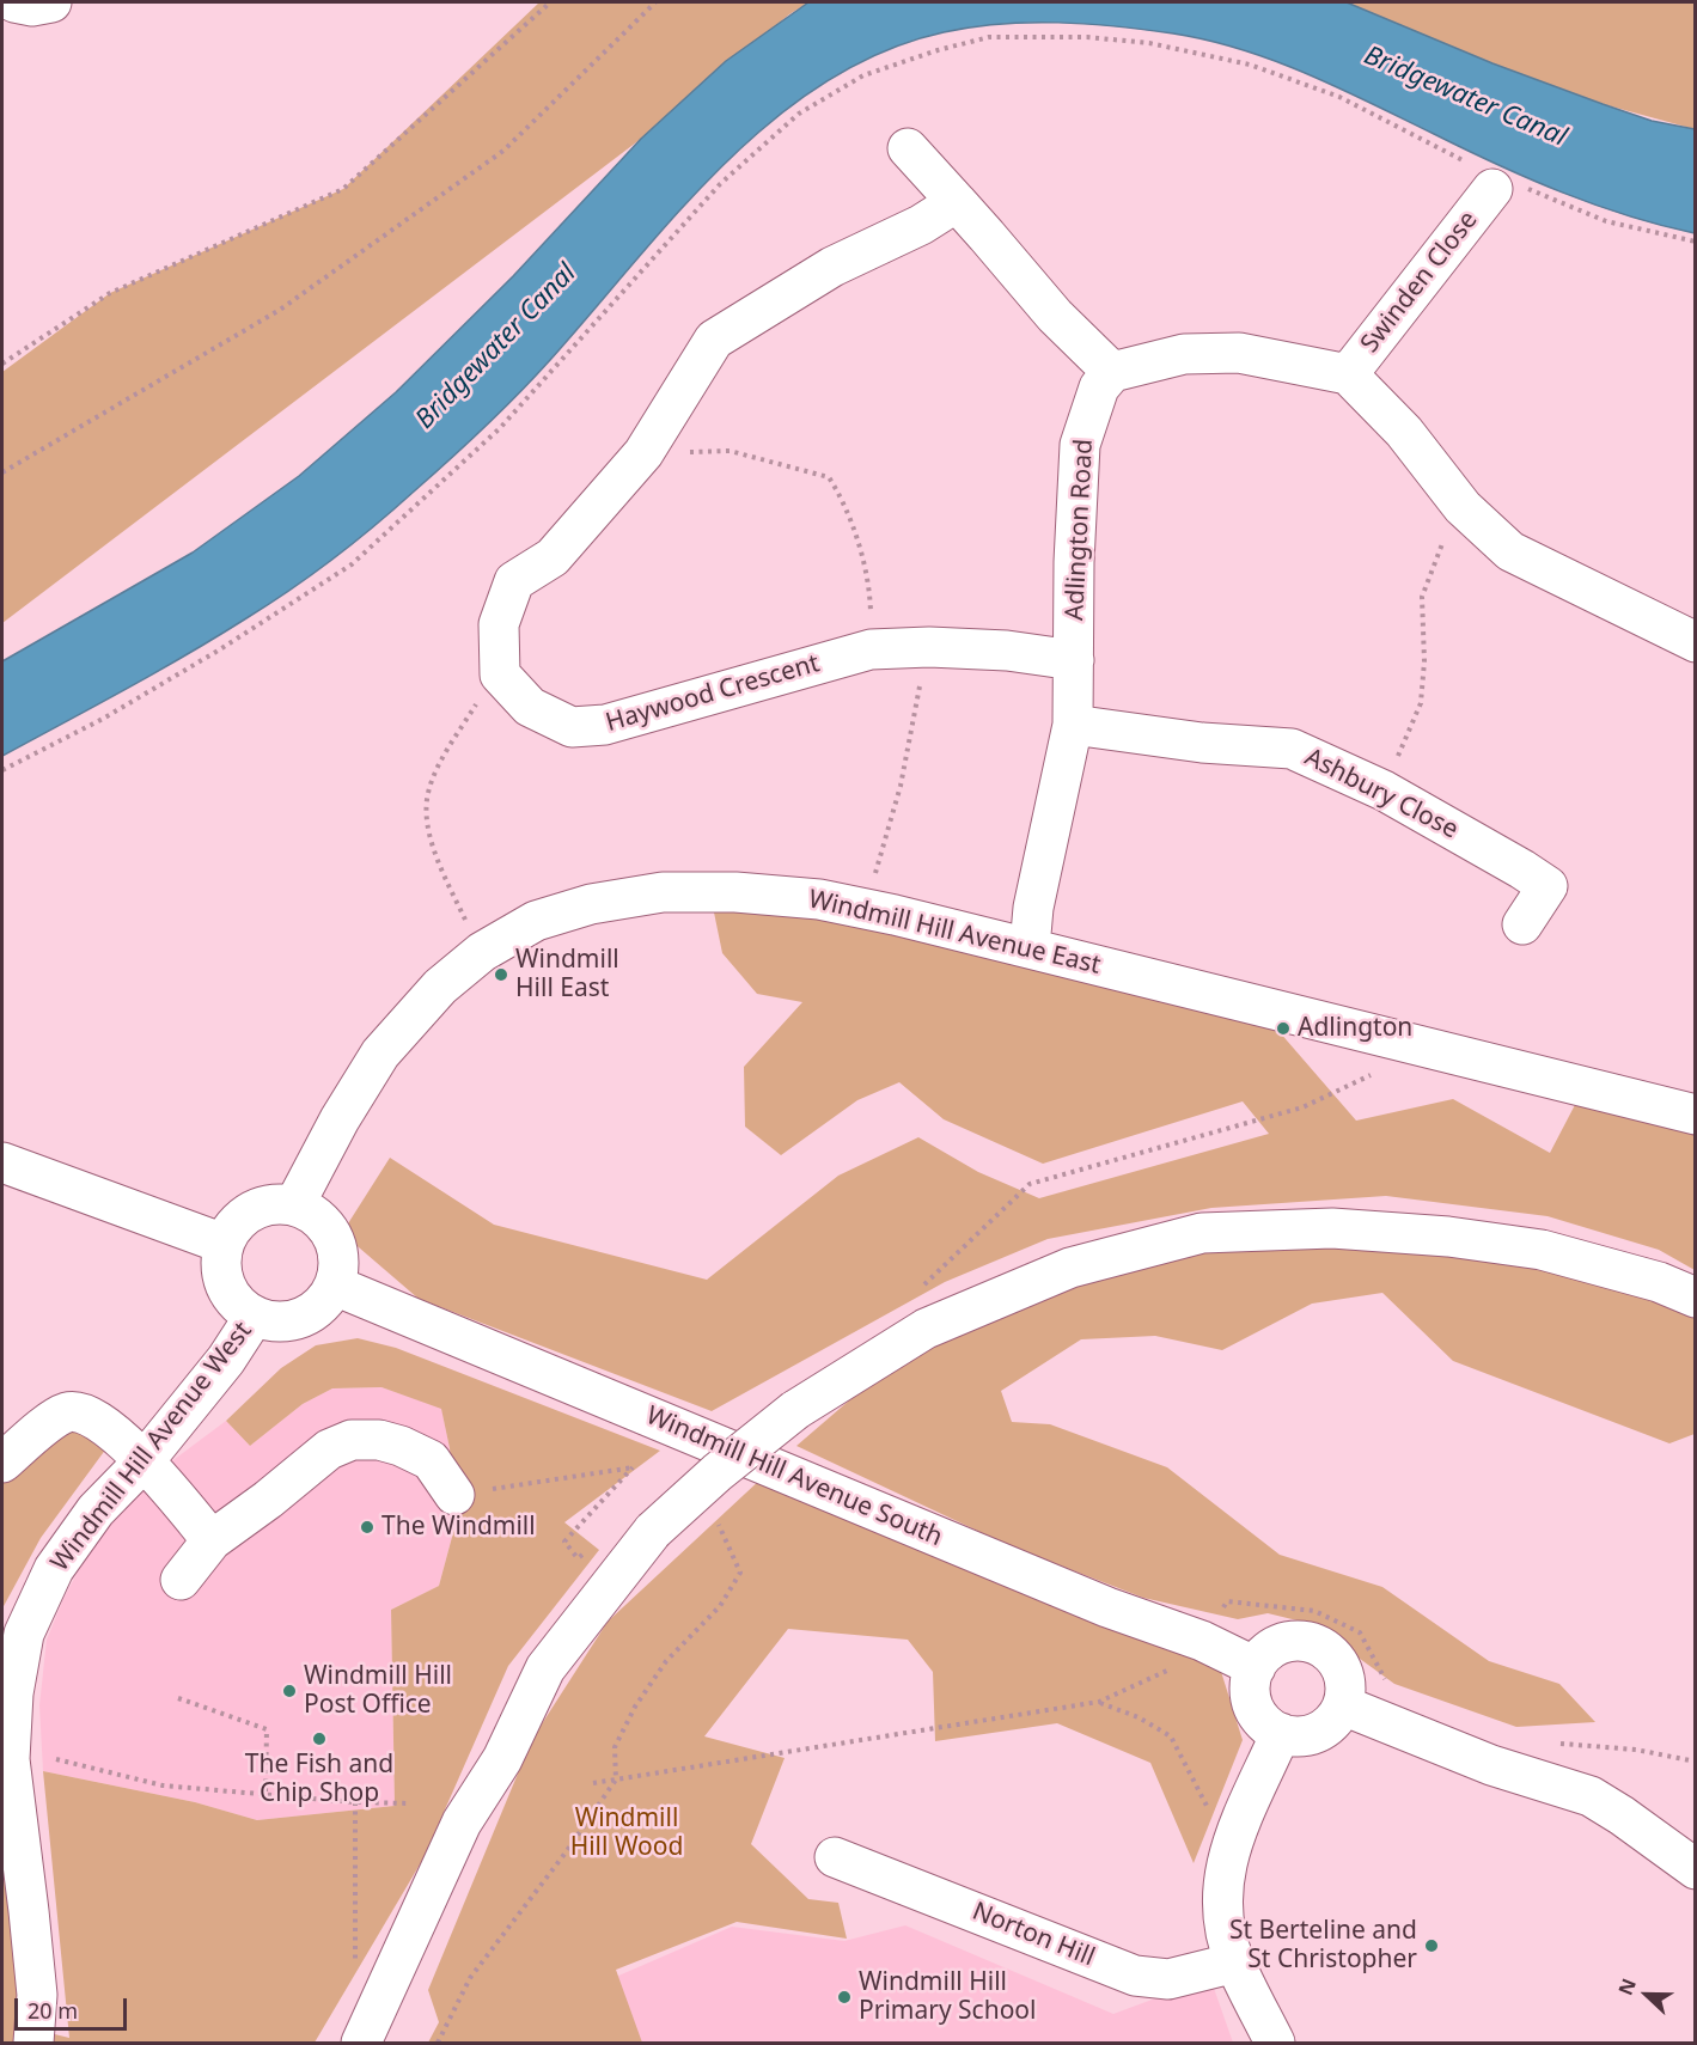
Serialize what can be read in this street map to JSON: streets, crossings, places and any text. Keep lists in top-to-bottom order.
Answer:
{
  "streets": {
    "street": [
      "Swinden Close",
      "Adlington Road",
      "Haywood Crescent",
      "Ashbury Close",
      "Windmill Hill Avenue East",
      "Windmill Hill Avenue West",
      "Windmill Hill Avenue South",
      "Norton Hill"
    ]
  },
  "crossings": [
    ["Adlington Road", "Haywood Crescent"],
    ["Adlington Road", "Ashbury Close"],
    ["Adlington Road", "Windmill Hill Avenue East"],
    ["Windmill Hill Avenue East", "Windmill Hill Avenue West"],
    ["Windmill Hill Avenue East", "Windmill Hill Avenue South"],
    ["Windmill Hill Avenue West", "Windmill Hill Avenue South"]
  ],
  "water": ["Bridgewater Canal"],
  "parks": ["Windmill Hill Wood"],
  "places": [
    "Windmill Hill East",
    "Adlington",
    "The Windmill",
    "Windmill Hill Post Office",
    "The Fish and Chip Shop",
    "St Berteline and St Christopher",
    "Windmill Hill Primary School"
  ],
  "scale_bar": "20 m",
  "north": "left"
}
